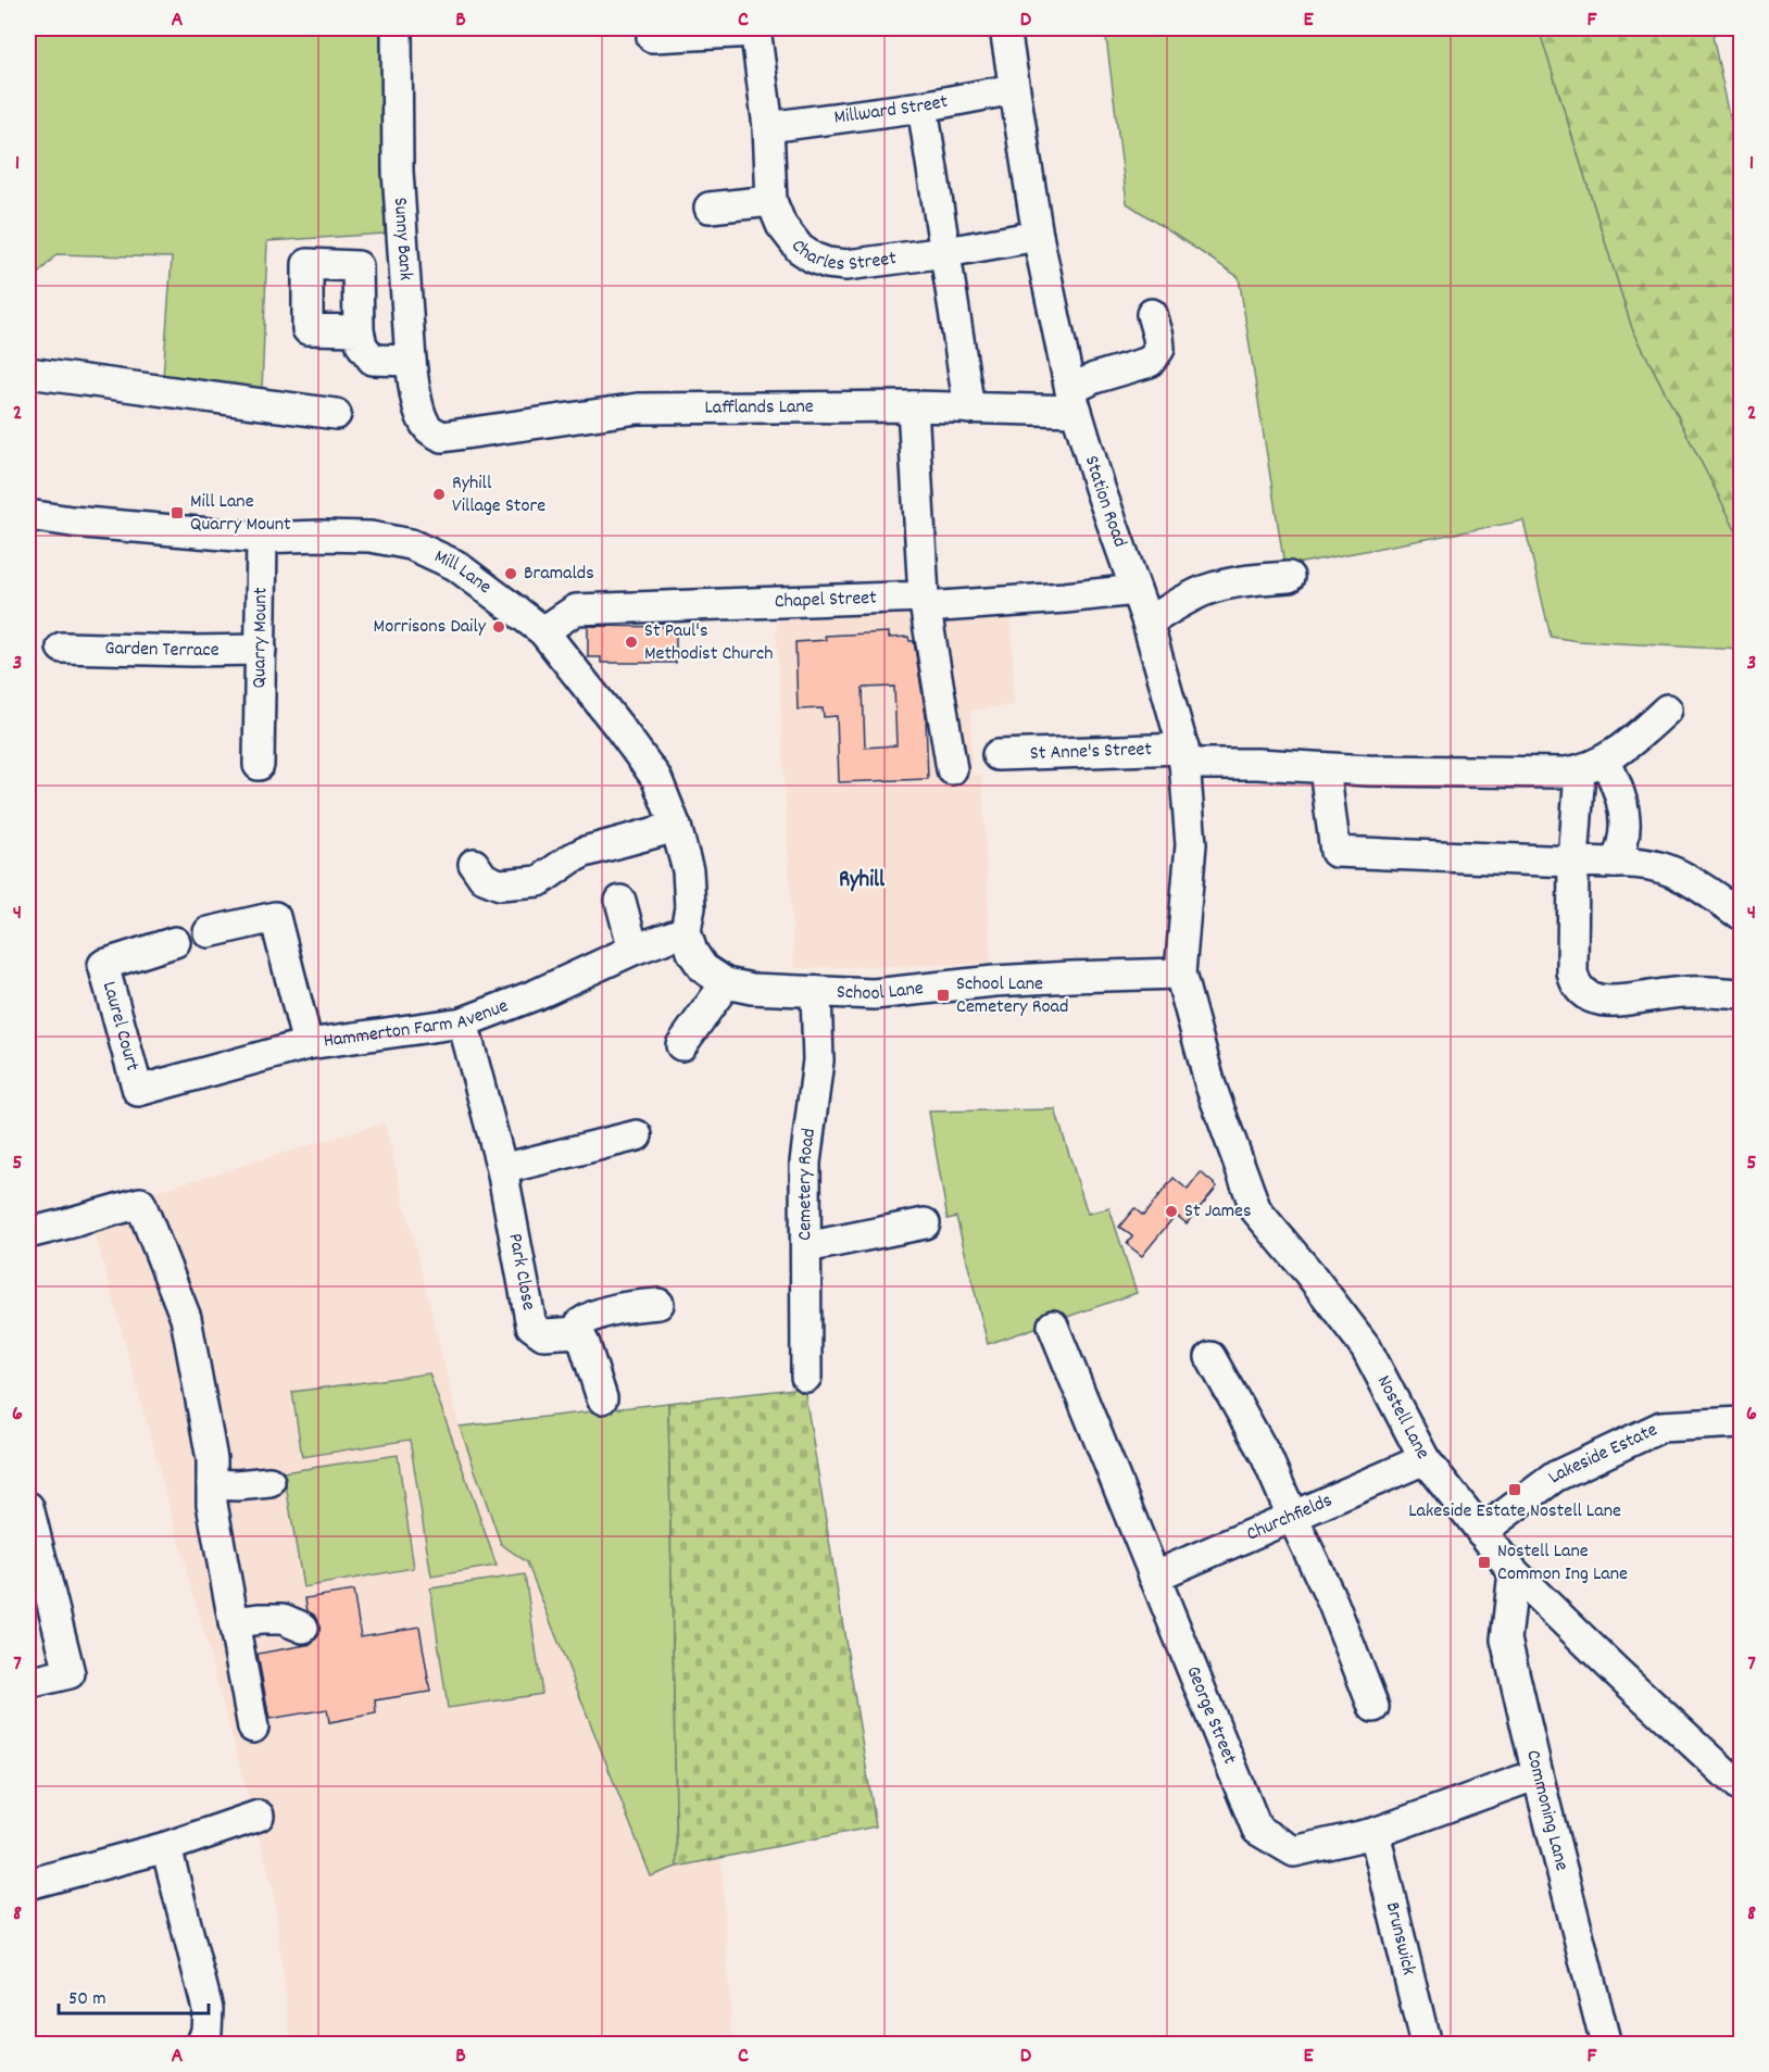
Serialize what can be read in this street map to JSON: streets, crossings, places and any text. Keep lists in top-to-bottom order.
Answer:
{
  "streets": {
    "street": [
      "Millward Street",
      "Sunny Bank",
      "Charles Street",
      "Lafflands Lane",
      "Station Road",
      "Mill Lane",
      "Chapel Street",
      "Quarry Mount",
      "Garden Terrace",
      "St Anne's Street",
      "School Lane",
      "Hammerton Farm Avenue",
      "Laurel Court",
      "Cemetery Road",
      "Park Close",
      "Nostell Lane",
      "Lakeside Estate",
      "Churchfields",
      "George Street",
      "Commoning Lane",
      "Brunswick"
    ]
  },
  "crossings": [
    ["Millward Street", "Charles Street"],
    ["Millward Street", "Station Road"],
    ["Sunny Bank", "Lafflands Lane"],
    ["Charles Street", "Station Road"],
    ["Lafflands Lane", "Station Road"],
    ["Station Road", "Chapel Street"],
    ["Station Road", "St Anne's Street"],
    ["Station Road", "School Lane"],
    ["Station Road", "Nostell Lane"],
    ["Mill Lane", "Chapel Street"],
    ["Mill Lane", "Quarry Mount"],
    ["Mill Lane", "School Lane"],
    ["Mill Lane", "Hammerton Farm Avenue"],
    ["Quarry Mount", "Garden Terrace"],
    ["School Lane", "Hammerton Farm Avenue"],
    ["School Lane", "Cemetery Road"],
    ["School Lane", "Nostell Lane"],
    ["Hammerton Farm Avenue", "Laurel Court"],
    ["Hammerton Farm Avenue", "Park Close"],
    ["Nostell Lane", "Lakeside Estate"],
    ["Nostell Lane", "Churchfields"],
    ["Nostell Lane", "Commoning Lane"],
    ["Churchfields", "George Street"],
    ["George Street", "Commoning Lane"],
    ["George Street", "Brunswick"]
  ],
  "districts": ["Ryhill"],
  "places": {
    "other": [
      "Ryhill Village Store",
      "Bramalds",
      "Morrisons Daily",
      "St Paul's Methodist Church",
      "St James"
    ],
    "transit": [
      "Mill Lane Quarry Mount",
      "School Lane Cemetery Road",
      "Lakeside Estate Nostell Lane",
      "Nostell Lane Common Ing Lane"
    ]
  },
  "scale_bar": "50 m",
  "grid": {
    "columns": [
      "A",
      "B",
      "C",
      "D",
      "E",
      "F"
    ],
    "rows": [
      "1",
      "2",
      "3",
      "4",
      "5",
      "6",
      "7",
      "8"
    ]
  }
}
